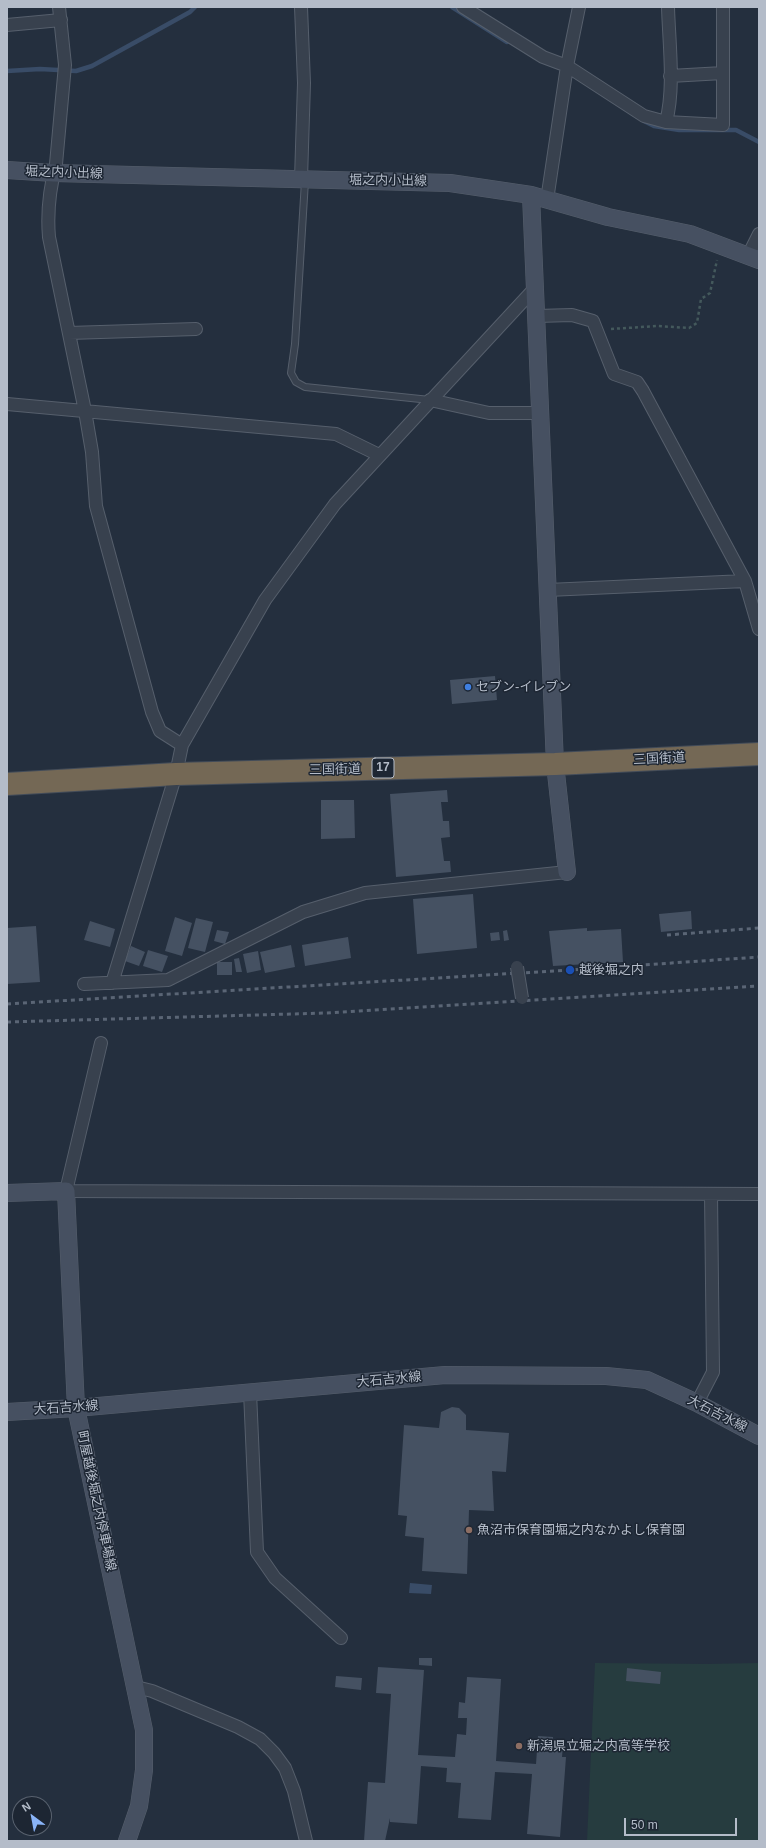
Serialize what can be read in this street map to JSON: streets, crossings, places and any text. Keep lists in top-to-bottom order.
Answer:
{
  "streets": {
    "highway": ["三国街道", "17"],
    "main road": ["堀之内小出線", "大石吉水線", "町屋越後堀之内停車場線"]
  },
  "crossings": [
    ["大石吉水線", "町屋越後堀之内停車場線"]
  ],
  "places": [
    "セブン-イレブン",
    "越後堀之内",
    "魚沼市保育園堀之内なかよし保育園",
    "新潟県立堀之内高等学校"
  ],
  "scale_bar": "50 m",
  "north": "top left"
}
